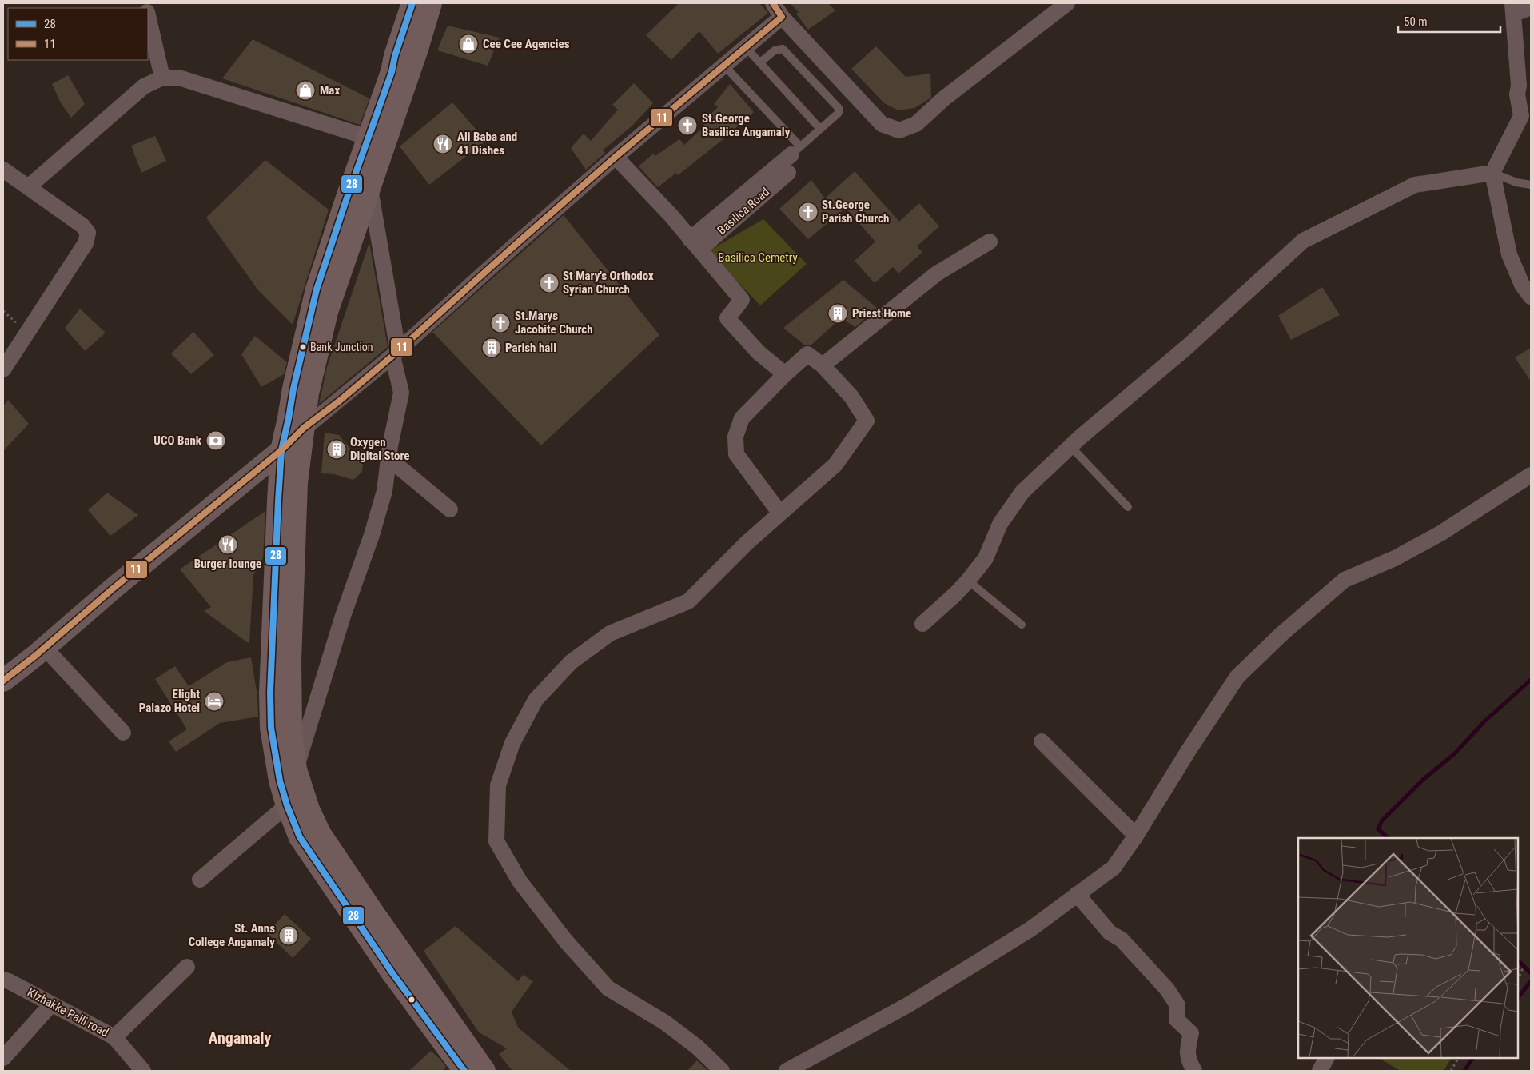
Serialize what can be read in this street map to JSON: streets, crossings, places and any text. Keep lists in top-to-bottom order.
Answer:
{
  "streets": {
    "street": ["Basilica Road", "KIzhakke Palli road"]
  },
  "districts": ["Angamaly"],
  "parks": ["Basilica Cemetry"],
  "places": {
    "shop": ["Cee Cee Agencies", "Max"],
    "church": [
      "St.George Basilica Angamaly",
      "St.George Parish Church",
      "St Mary's Orthodox Syrian Church",
      "St.Marys Jacobite Church"
    ],
    "restaurant": ["Ali Baba and 41 Dishes", "Burger lounge"],
    "building": [
      "Priest Home",
      "Parish hall",
      "Oxygen Digital Store",
      "St. Anns College Angamaly"
    ],
    "other": ["Bank Junction"],
    "bank": ["UCO Bank"],
    "hotel": ["Elight Palazo Hotel"]
  },
  "lines": ["transit line 28", "transit line 11"],
  "legend": ["28", "11"],
  "scale_bar": "50 m"
}
